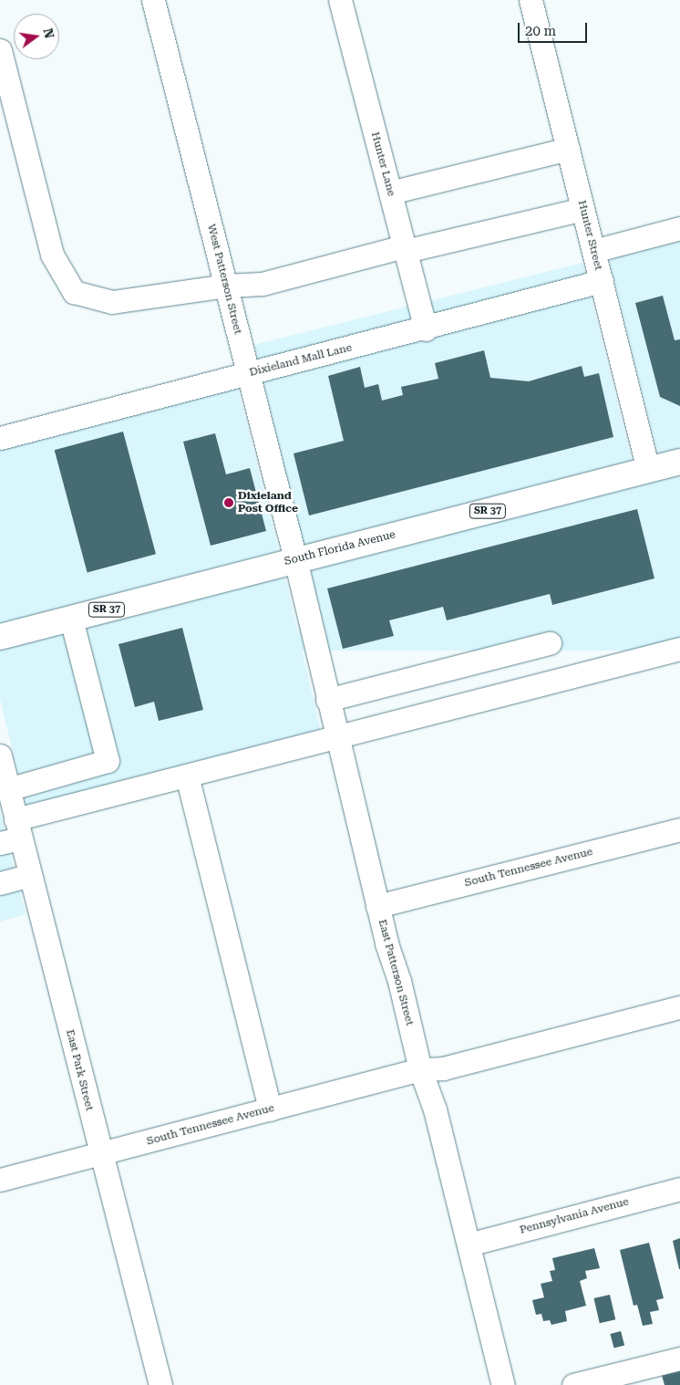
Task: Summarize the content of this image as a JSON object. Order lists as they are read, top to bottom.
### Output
{
  "streets": {
    "main road": ["SR 37", "South Florida Avenue"],
    "street": [
      "Hunter Lane",
      "Hunter Street",
      "West Patterson Street",
      "Dixieland Mall Lane",
      "South Tennessee Avenue",
      "East Patterson Street",
      "East Park Street",
      "Pennsylvania Avenue"
    ]
  },
  "crossings": [
    ["Hunter Lane", "Dixieland Mall Lane"],
    ["Hunter Street", "Dixieland Mall Lane"],
    ["Hunter Street", "South Florida Avenue"],
    ["West Patterson Street", "Dixieland Mall Lane"],
    ["West Patterson Street", "South Florida Avenue"],
    ["West Patterson Street", "East Patterson Street"],
    ["South Florida Avenue", "East Patterson Street"],
    ["South Tennessee Avenue", "East Patterson Street"],
    ["South Tennessee Avenue", "East Park Street"],
    ["East Patterson Street", "Pennsylvania Avenue"]
  ],
  "places": ["Dixieland Post Office"],
  "scale_bar": "20 m",
  "north": "right"
}
